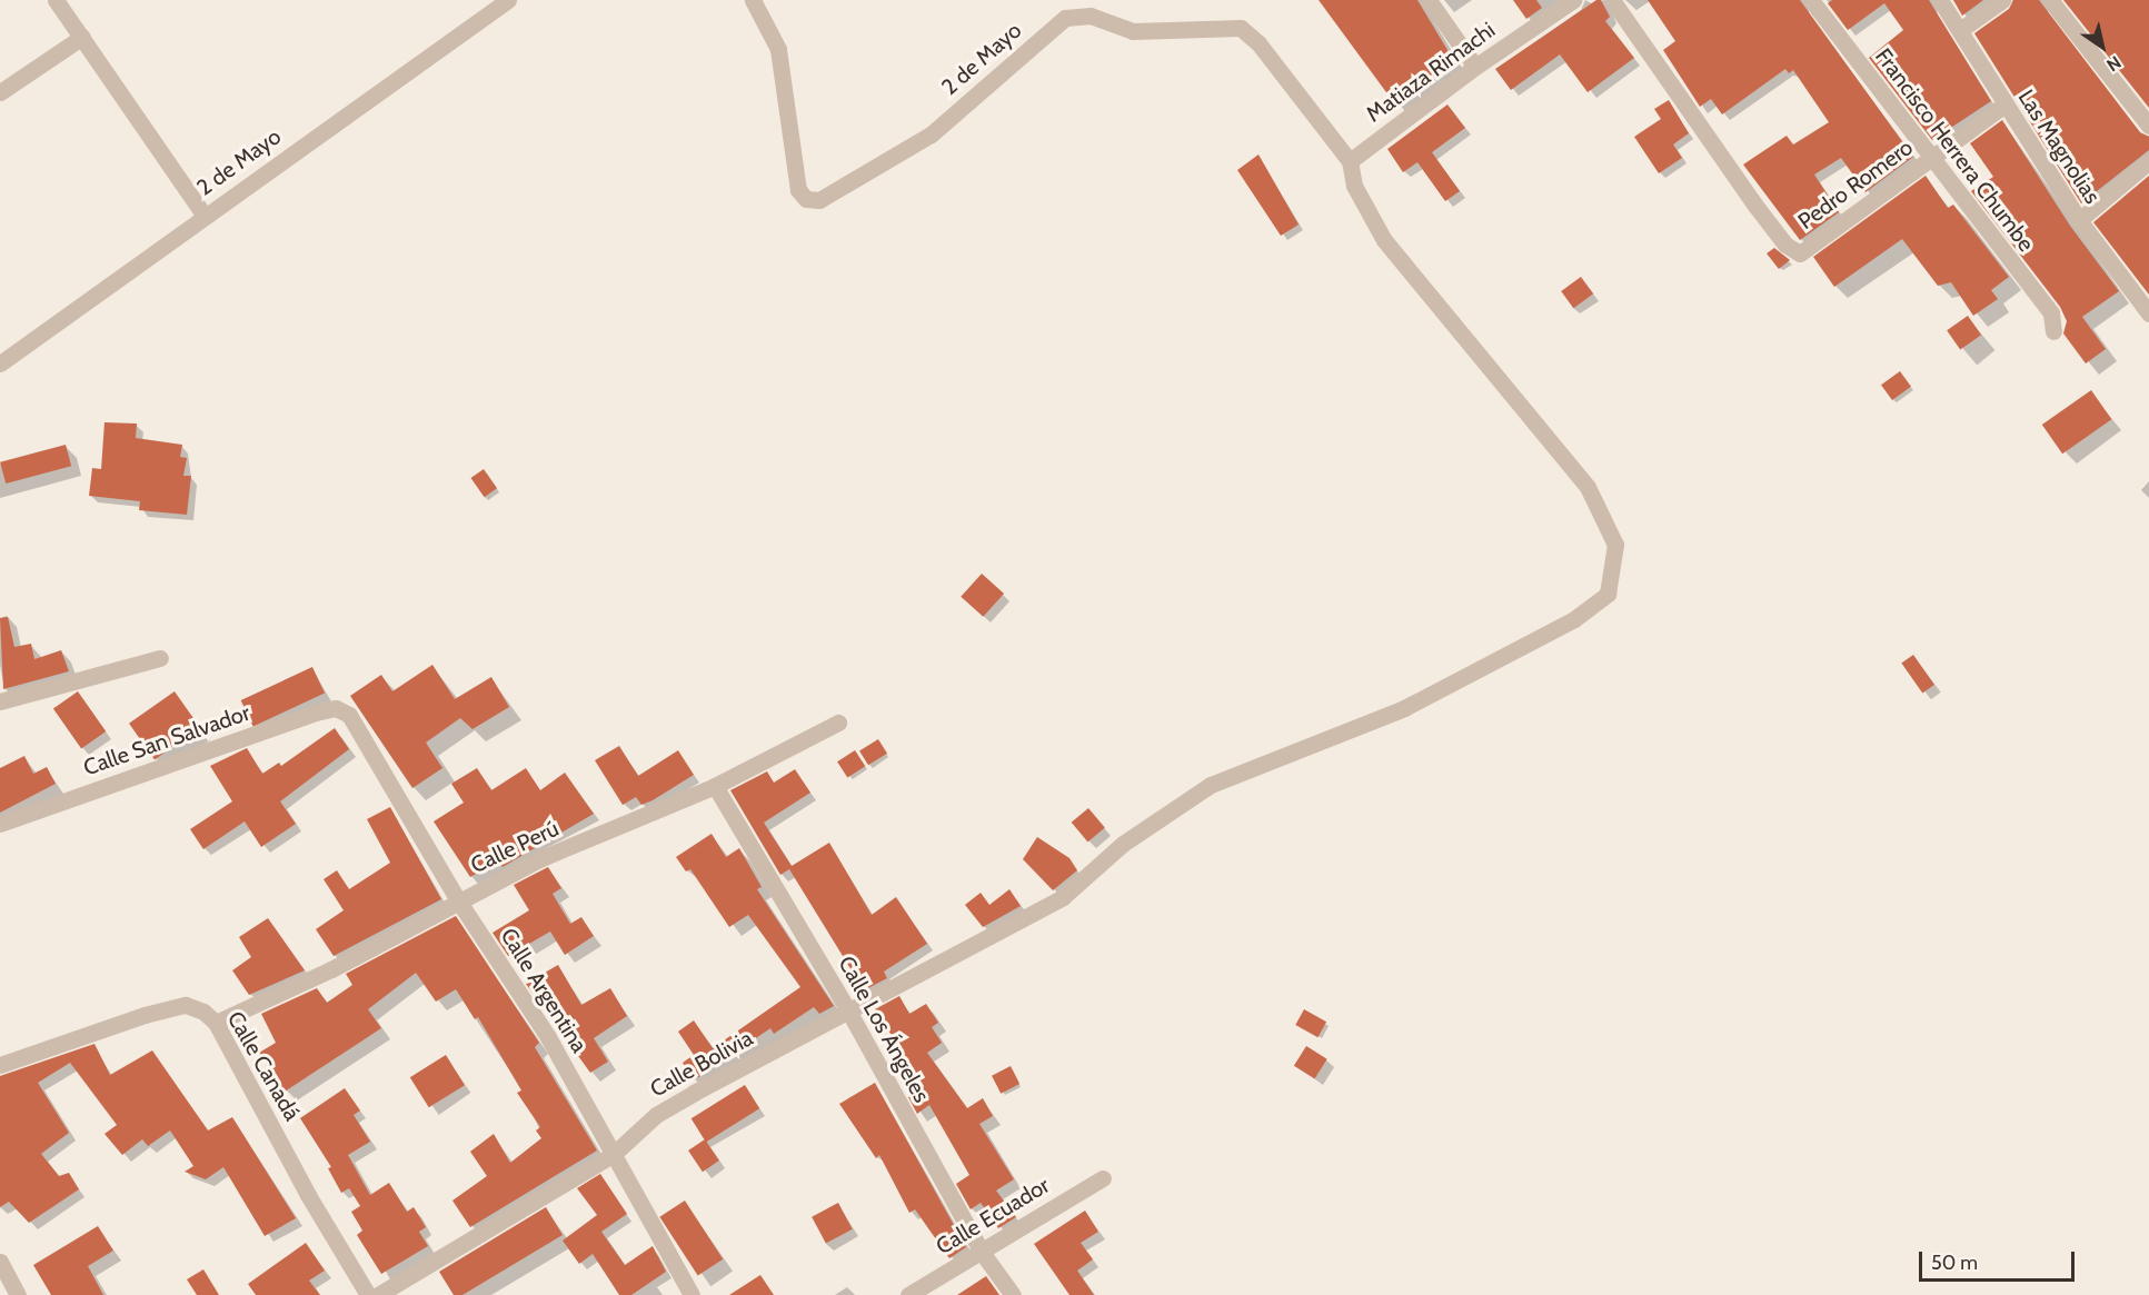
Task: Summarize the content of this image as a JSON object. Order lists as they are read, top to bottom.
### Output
{
  "streets": {
    "street": [
      "2 de Mayo",
      "Matiaza Rimachi",
      "Las Magnolias",
      "Francisco Herrera Chumbe",
      "Pedro Romero",
      "Calle San Salvador",
      "Calle Perú",
      "Calle Argentina",
      "Calle Los Ángeles",
      "Calle Bolivia",
      "Calle Canadá",
      "Calle Ecuador"
    ]
  },
  "crossings": [
    ["2 de Mayo", "Matiaza Rimachi"],
    ["2 de Mayo", "Calle Bolivia"],
    ["Matiaza Rimachi", "Calle Bolivia"],
    ["Las Magnolias", "Pedro Romero"],
    ["Francisco Herrera Chumbe", "Pedro Romero"],
    ["Calle San Salvador", "Calle Argentina"],
    ["Calle Perú", "Calle Argentina"],
    ["Calle Perú", "Calle Los Ángeles"],
    ["Calle Perú", "Calle Canadá"],
    ["Calle Argentina", "Calle Bolivia"],
    ["Calle Los Ángeles", "Calle Bolivia"],
    ["Calle Los Ángeles", "Calle Ecuador"]
  ],
  "scale_bar": "50 m",
  "north": "bottom right"
}
